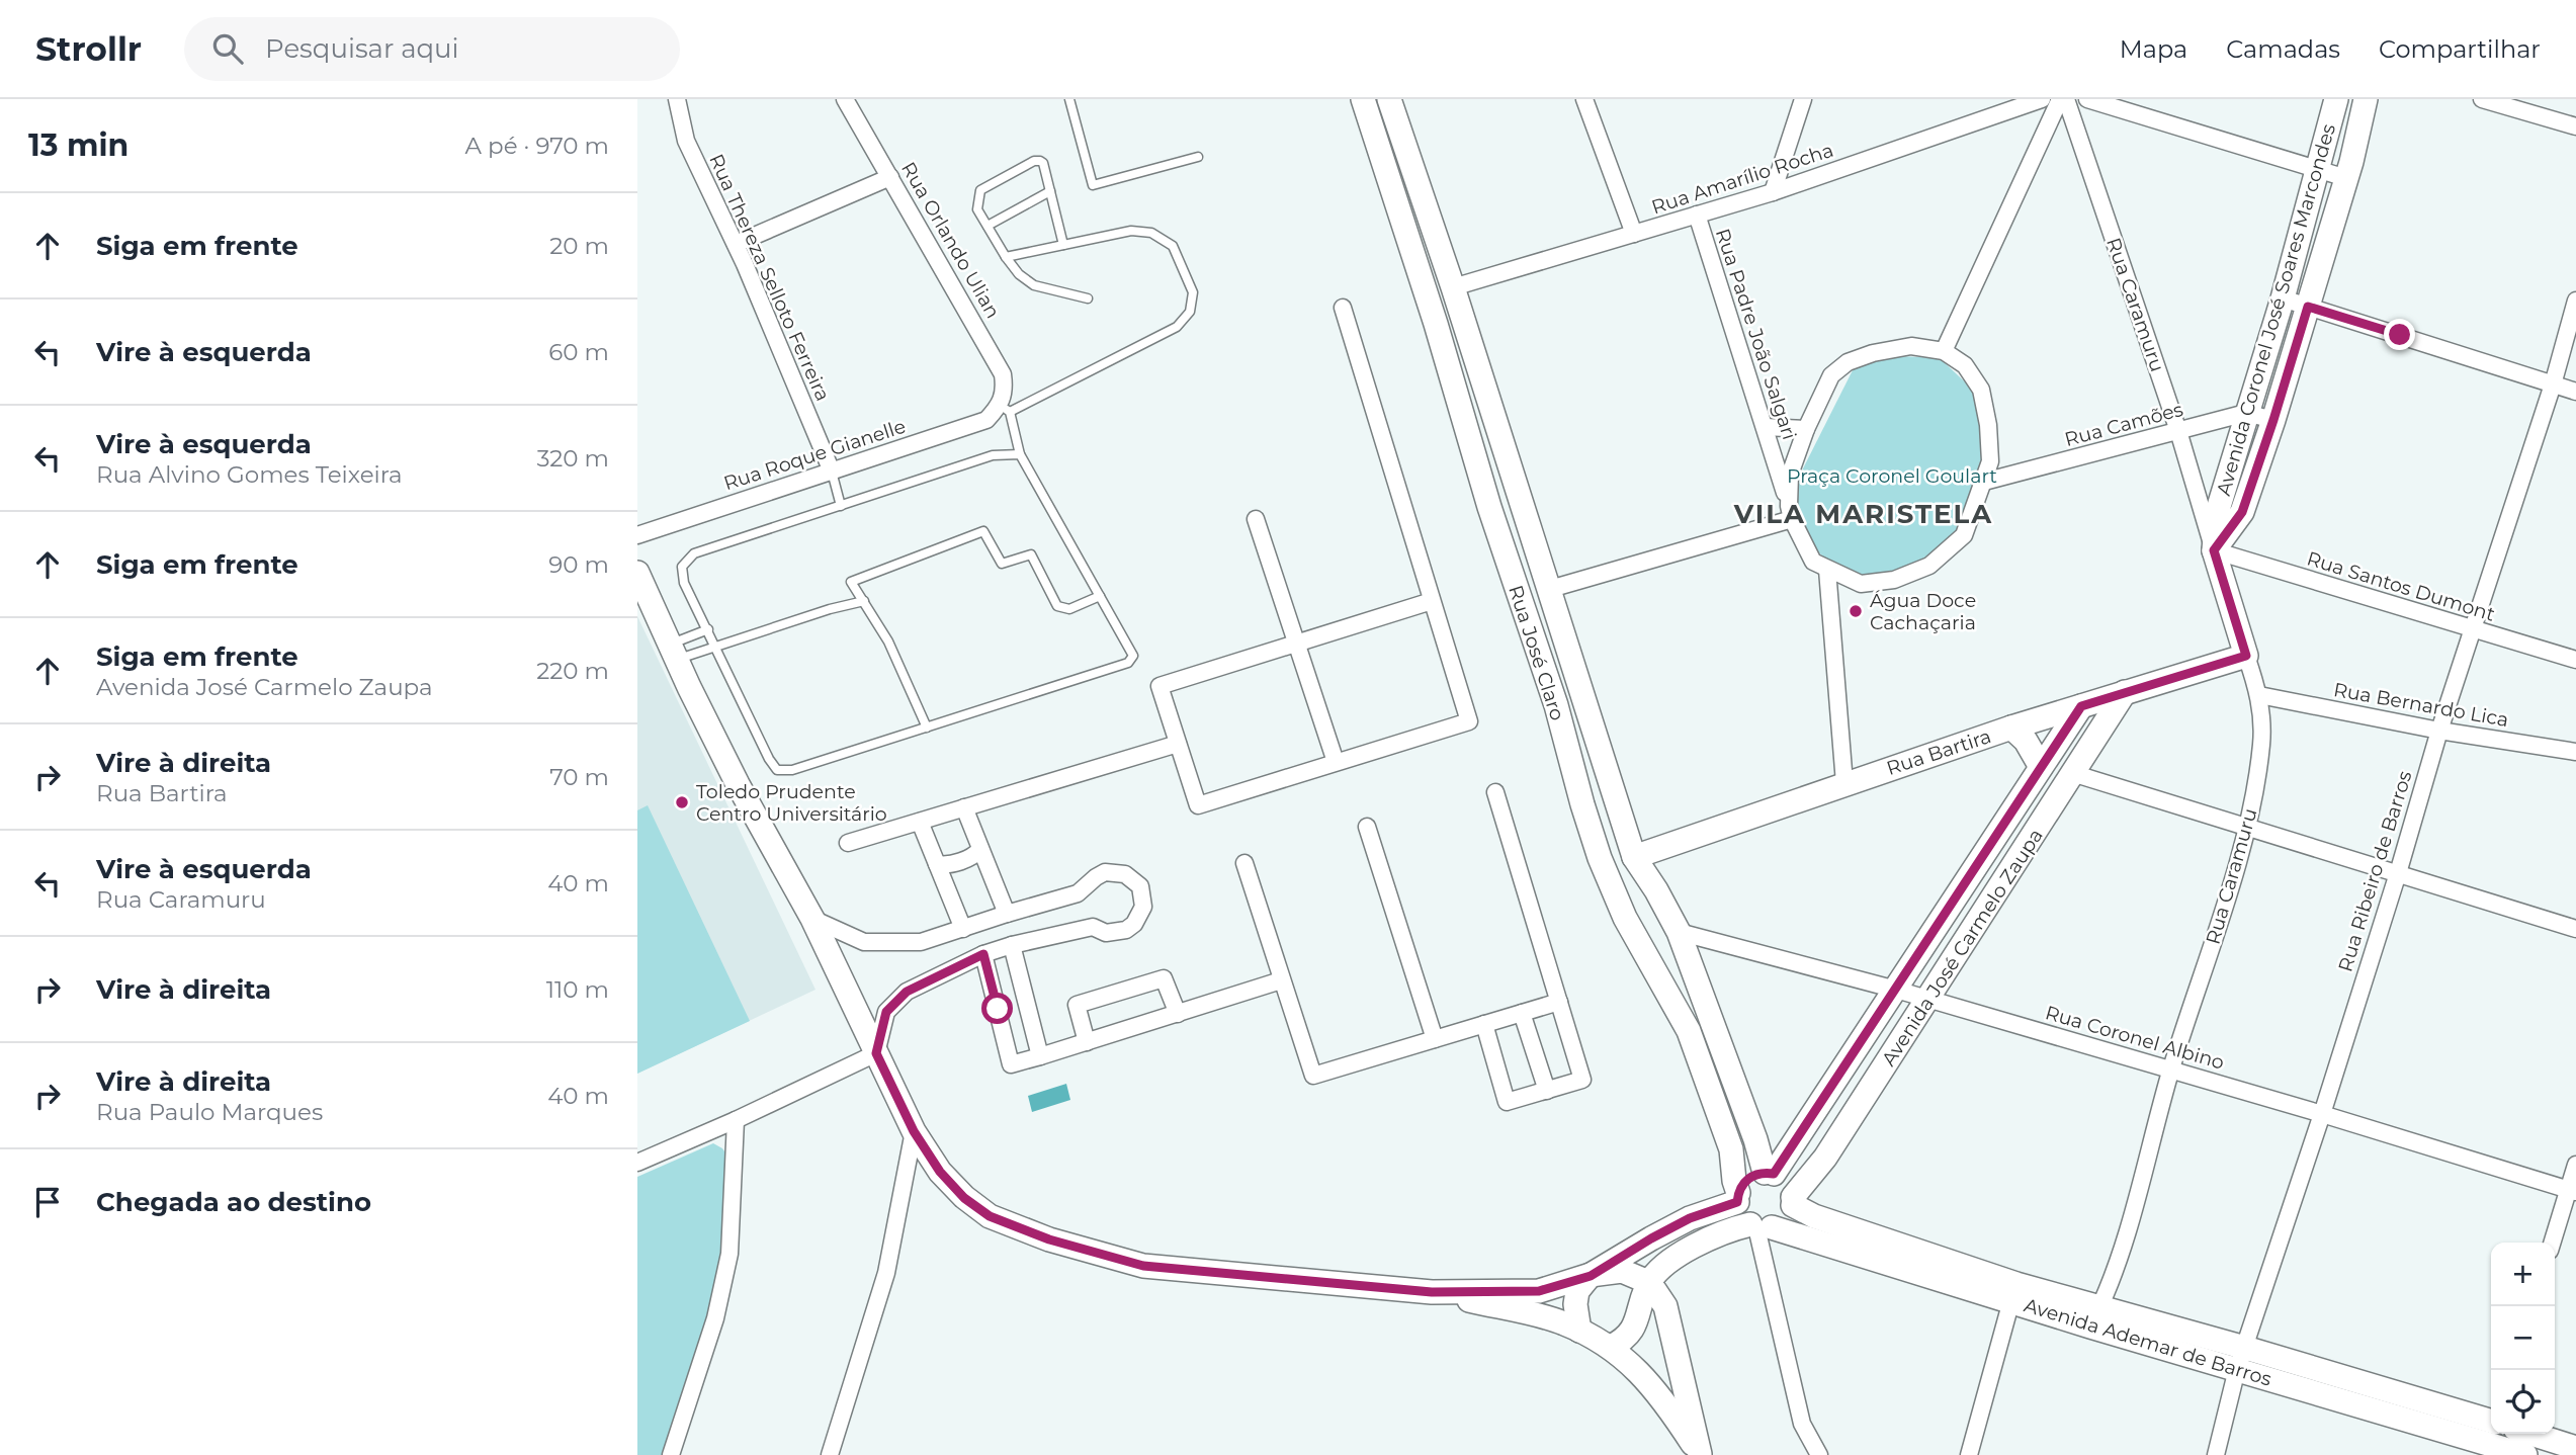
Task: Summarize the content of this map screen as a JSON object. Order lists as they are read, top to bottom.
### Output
{
  "streets": {
    "street": [
      "Rua Amarílio Rocha",
      "Rua Orlando Ulian",
      "Rua Thereza Selloto Ferreira",
      "Rua Caramuru",
      "Avenida Coronel José Soares Marcondes",
      "Rua Padre João Salgari",
      "Rua Camões",
      "Rua Roque Gianelle",
      "Rua Santos Dumont",
      "Rua José Claro",
      "Rua Bernardo Lica",
      "Rua Bartira",
      "Rua Ribeiro de Barros",
      "Avenida José Carmelo Zaupa",
      "Rua Coronel Albino",
      "Avenida Ademar de Barros"
    ]
  },
  "crossings": [
    ["Rua Amarílio Rocha", "Rua Padre João Salgari"],
    ["Rua Amarílio Rocha", "Rua José Claro"],
    ["Rua Orlando Ulian", "Rua Roque Gianelle"],
    ["Rua Thereza Selloto Ferreira", "Rua Roque Gianelle"],
    ["Rua Caramuru", "Avenida Coronel José Soares Marcondes"],
    ["Rua Caramuru", "Rua Camões"],
    ["Rua Caramuru", "Rua Santos Dumont"],
    ["Rua Caramuru", "Rua Bernardo Lica"],
    ["Rua Caramuru", "Rua Bartira"],
    ["Rua Caramuru", "Rua Coronel Albino"],
    ["Rua Caramuru", "Avenida Ademar de Barros"],
    ["Avenida Coronel José Soares Marcondes", "Rua Camões"],
    ["Avenida Coronel José Soares Marcondes", "Rua Santos Dumont"],
    ["Rua Padre João Salgari", "Rua Camões"],
    ["Rua Santos Dumont", "Rua Ribeiro de Barros"],
    ["Rua José Claro", "Rua Bartira"],
    ["Rua José Claro", "Avenida José Carmelo Zaupa"],
    ["Rua José Claro", "Rua Coronel Albino"],
    ["Rua José Claro", "Avenida Ademar de Barros"],
    ["Rua Bernardo Lica", "Rua Ribeiro de Barros"],
    ["Rua Bartira", "Avenida José Carmelo Zaupa"],
    ["Rua Ribeiro de Barros", "Rua Coronel Albino"],
    ["Rua Ribeiro de Barros", "Avenida Ademar de Barros"],
    ["Avenida José Carmelo Zaupa", "Rua Coronel Albino"],
    ["Avenida José Carmelo Zaupa", "Avenida Ademar de Barros"]
  ],
  "districts": ["VILA MARISTELA"],
  "parks": ["Praça Coronel Goulart"],
  "places": ["Água Doce Cachaçaria", "Toledo Prudente Centro Universitário"],
  "page": {
    "header": "Strollr",
    "search": "Pesquisar aqui",
    "nav": ["Mapa", "Camadas", "Compartilhar"],
    "heading": ["13 min", "A pé · 970 m"],
    "list": [
      ["Siga em frente", "20 m"],
      ["Vire à esquerda", "60 m"],
      ["Vire à esquerda", "Rua Alvino Gomes Teixeira", "320 m"],
      ["Siga em frente", "90 m"],
      ["Siga em frente", "Avenida José Carmelo Zaupa", "220 m"],
      ["Vire à direita", "Rua Bartira", "70 m"],
      ["Vire à esquerda", "Rua Caramuru", "40 m"],
      ["Vire à direita", "110 m"],
      ["Vire à direita", "Rua Paulo Marques", "40 m"],
      "Chegada ao destino"
    ],
    "map_buttons": ["+", "−"]
  }
}
